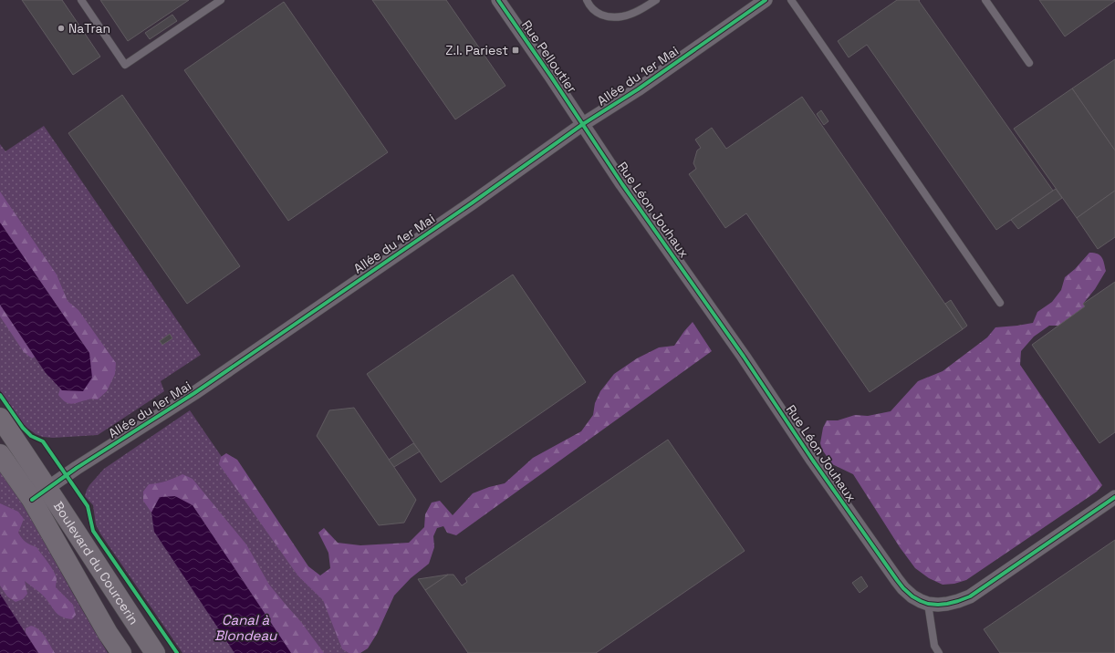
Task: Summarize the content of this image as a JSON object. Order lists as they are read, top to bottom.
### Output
{
  "streets": {
    "main road": ["Boulevard du Courcerin"],
    "street": ["Rue Pelloutier", "Allée du 1er Mai", "Rue Léon Jouhaux"]
  },
  "crossings": [
    ["Rue Pelloutier", "Allée du 1er Mai"],
    ["Rue Pelloutier", "Rue Léon Jouhaux"],
    ["Allée du 1er Mai", "Rue Léon Jouhaux"],
    ["Allée du 1er Mai", "Boulevard du Courcerin"]
  ],
  "water": ["Canal à Blondeau"],
  "places": {
    "other": ["NaTran"],
    "transit": ["Z.I. Pariest"]
  }
}
